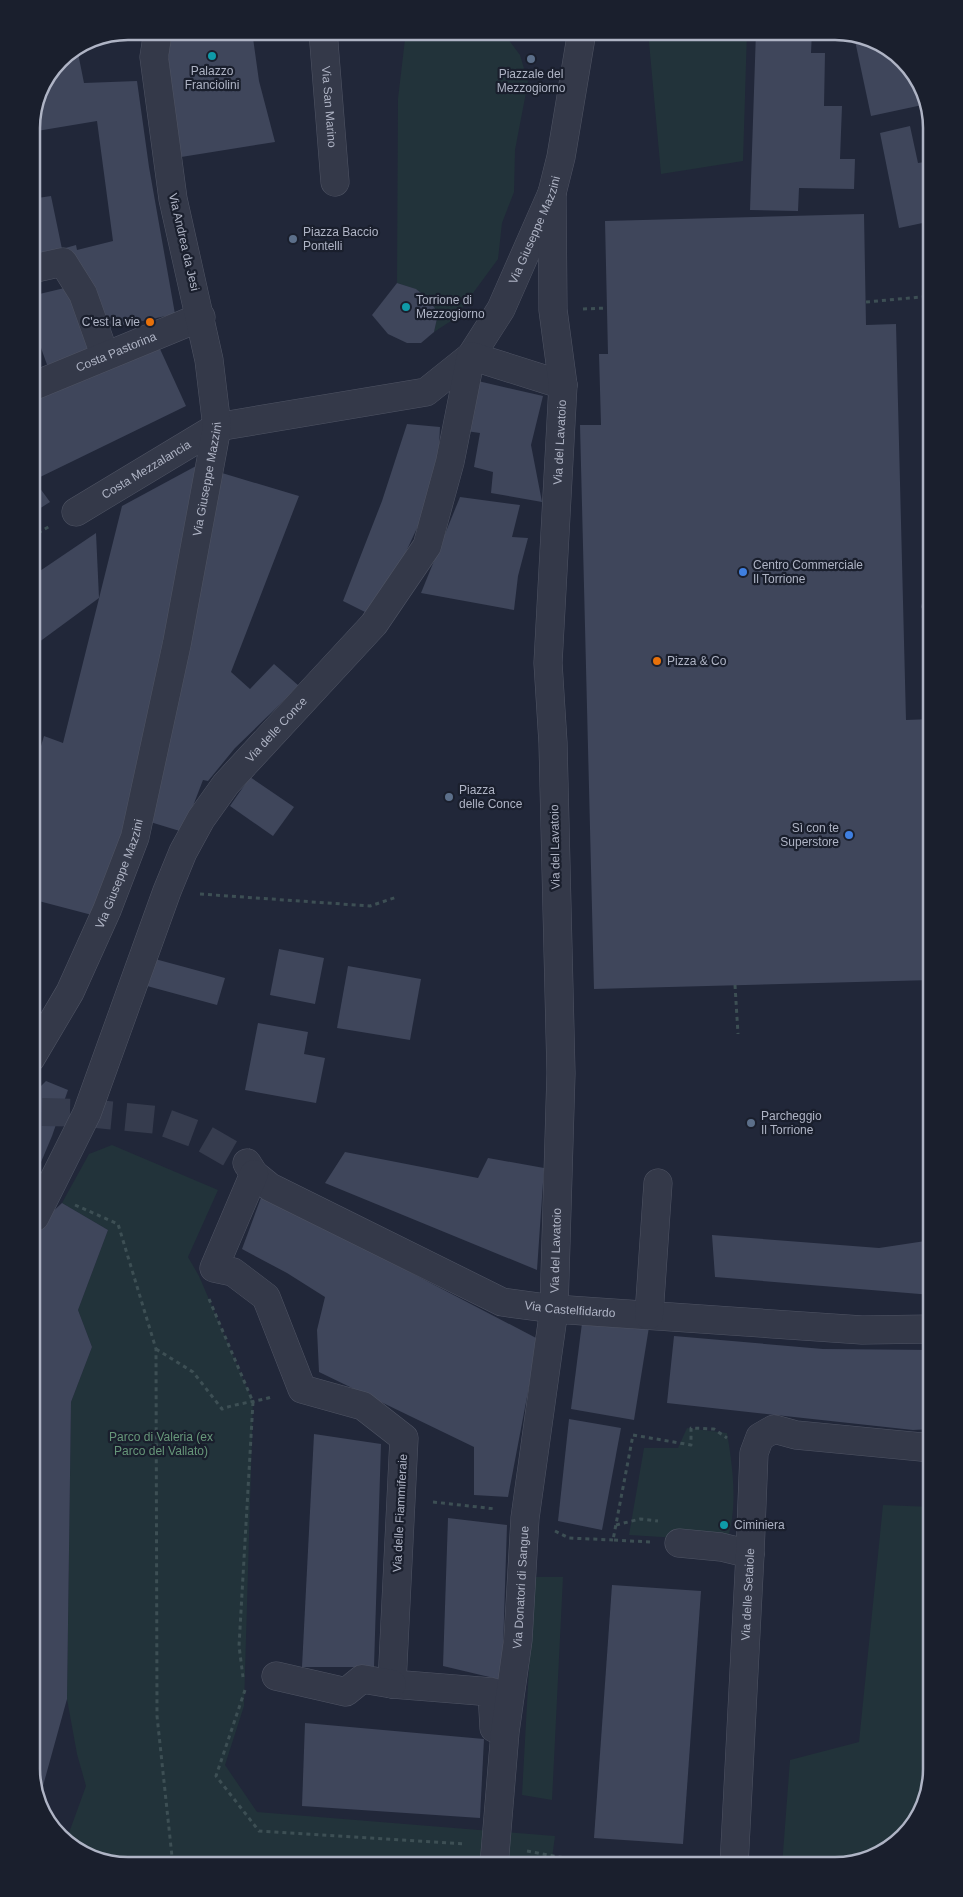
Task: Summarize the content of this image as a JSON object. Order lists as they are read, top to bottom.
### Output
{
  "streets": {
    "street": [
      "Via San Marino",
      "Via Giuseppe Mazzini",
      "Via Andrea da Jesi",
      "Costa Pastorina",
      "Via del Lavatoio",
      "Costa Mezzalancia",
      "Via delle Conce",
      "Via Castelfidardo",
      "Via delle Fiammiferaie",
      "Via Donatori di Sangue",
      "Via delle Setaiole"
    ]
  },
  "crossings": [
    ["Via Giuseppe Mazzini", "Via Andrea da Jesi"],
    ["Via Giuseppe Mazzini", "Via del Lavatoio"],
    ["Via Giuseppe Mazzini", "Costa Mezzalancia"],
    ["Via Giuseppe Mazzini", "Via delle Conce"],
    ["Via Andrea da Jesi", "Costa Pastorina"],
    ["Via Andrea da Jesi", "Costa Mezzalancia"],
    ["Via del Lavatoio", "Via delle Conce"],
    ["Via del Lavatoio", "Via Castelfidardo"],
    ["Via del Lavatoio", "Via Donatori di Sangue"],
    ["Via Castelfidardo", "Via delle Fiammiferaie"],
    ["Via Castelfidardo", "Via Donatori di Sangue"]
  ],
  "parks": ["Parco di Valeria (ex Parco del Vallato)"],
  "places": [
    "Palazzo Franciolini",
    "Piazzale del Mezzogiorno",
    "Piazza Baccio Pontelli",
    "Torrione di Mezzogiorno",
    "C'est la vie",
    "Centro Commerciale Il Torrione",
    "Pizza & Co",
    "Piazza delle Conce",
    "Sì con te Superstore",
    "Parcheggio Il Torrione",
    "Ciminiera"
  ]
}
